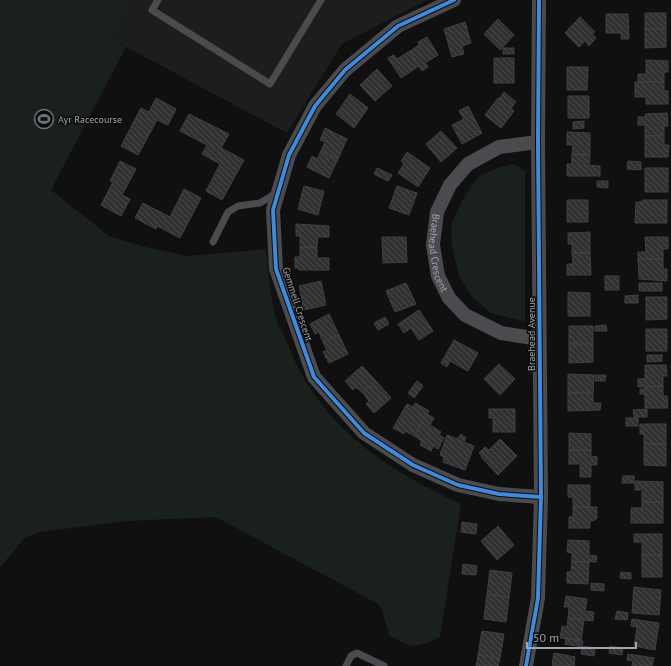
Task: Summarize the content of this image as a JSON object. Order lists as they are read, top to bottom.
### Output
{
  "streets": {
    "street": ["Braehead Crescent", "Gemmell Crescent", "Braehead Avenue"]
  },
  "crossings": [
    ["Braehead Crescent", "Braehead Avenue"],
    ["Gemmell Crescent", "Braehead Avenue"]
  ],
  "places": {
    "sports": ["Ayr Racecourse"]
  },
  "scale_bar": "50 m"
}
